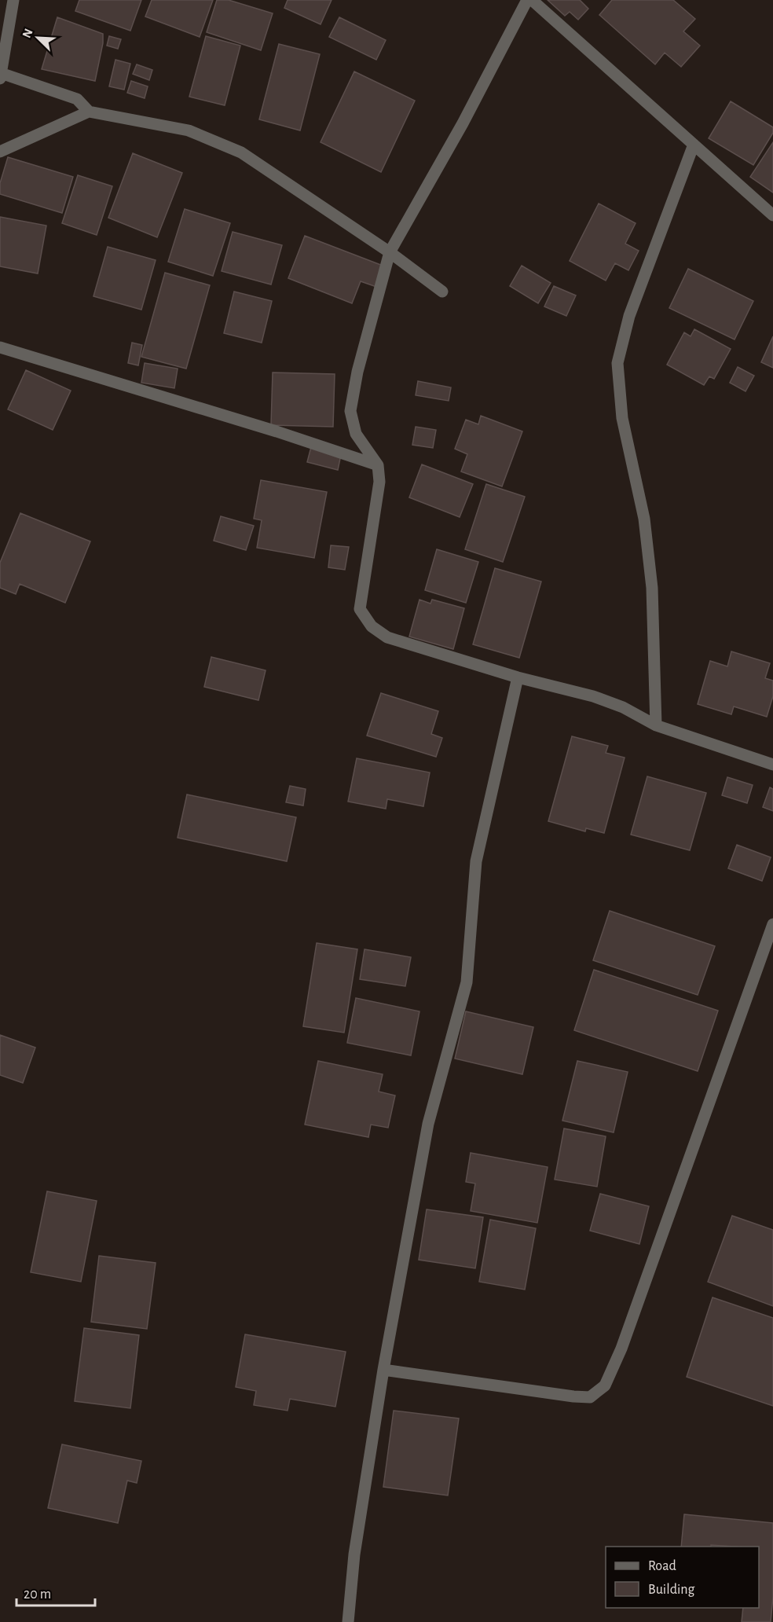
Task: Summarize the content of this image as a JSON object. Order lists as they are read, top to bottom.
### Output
{
  "legend": ["Road", "Building"],
  "scale_bar": "20 m",
  "north": "top left"
}
